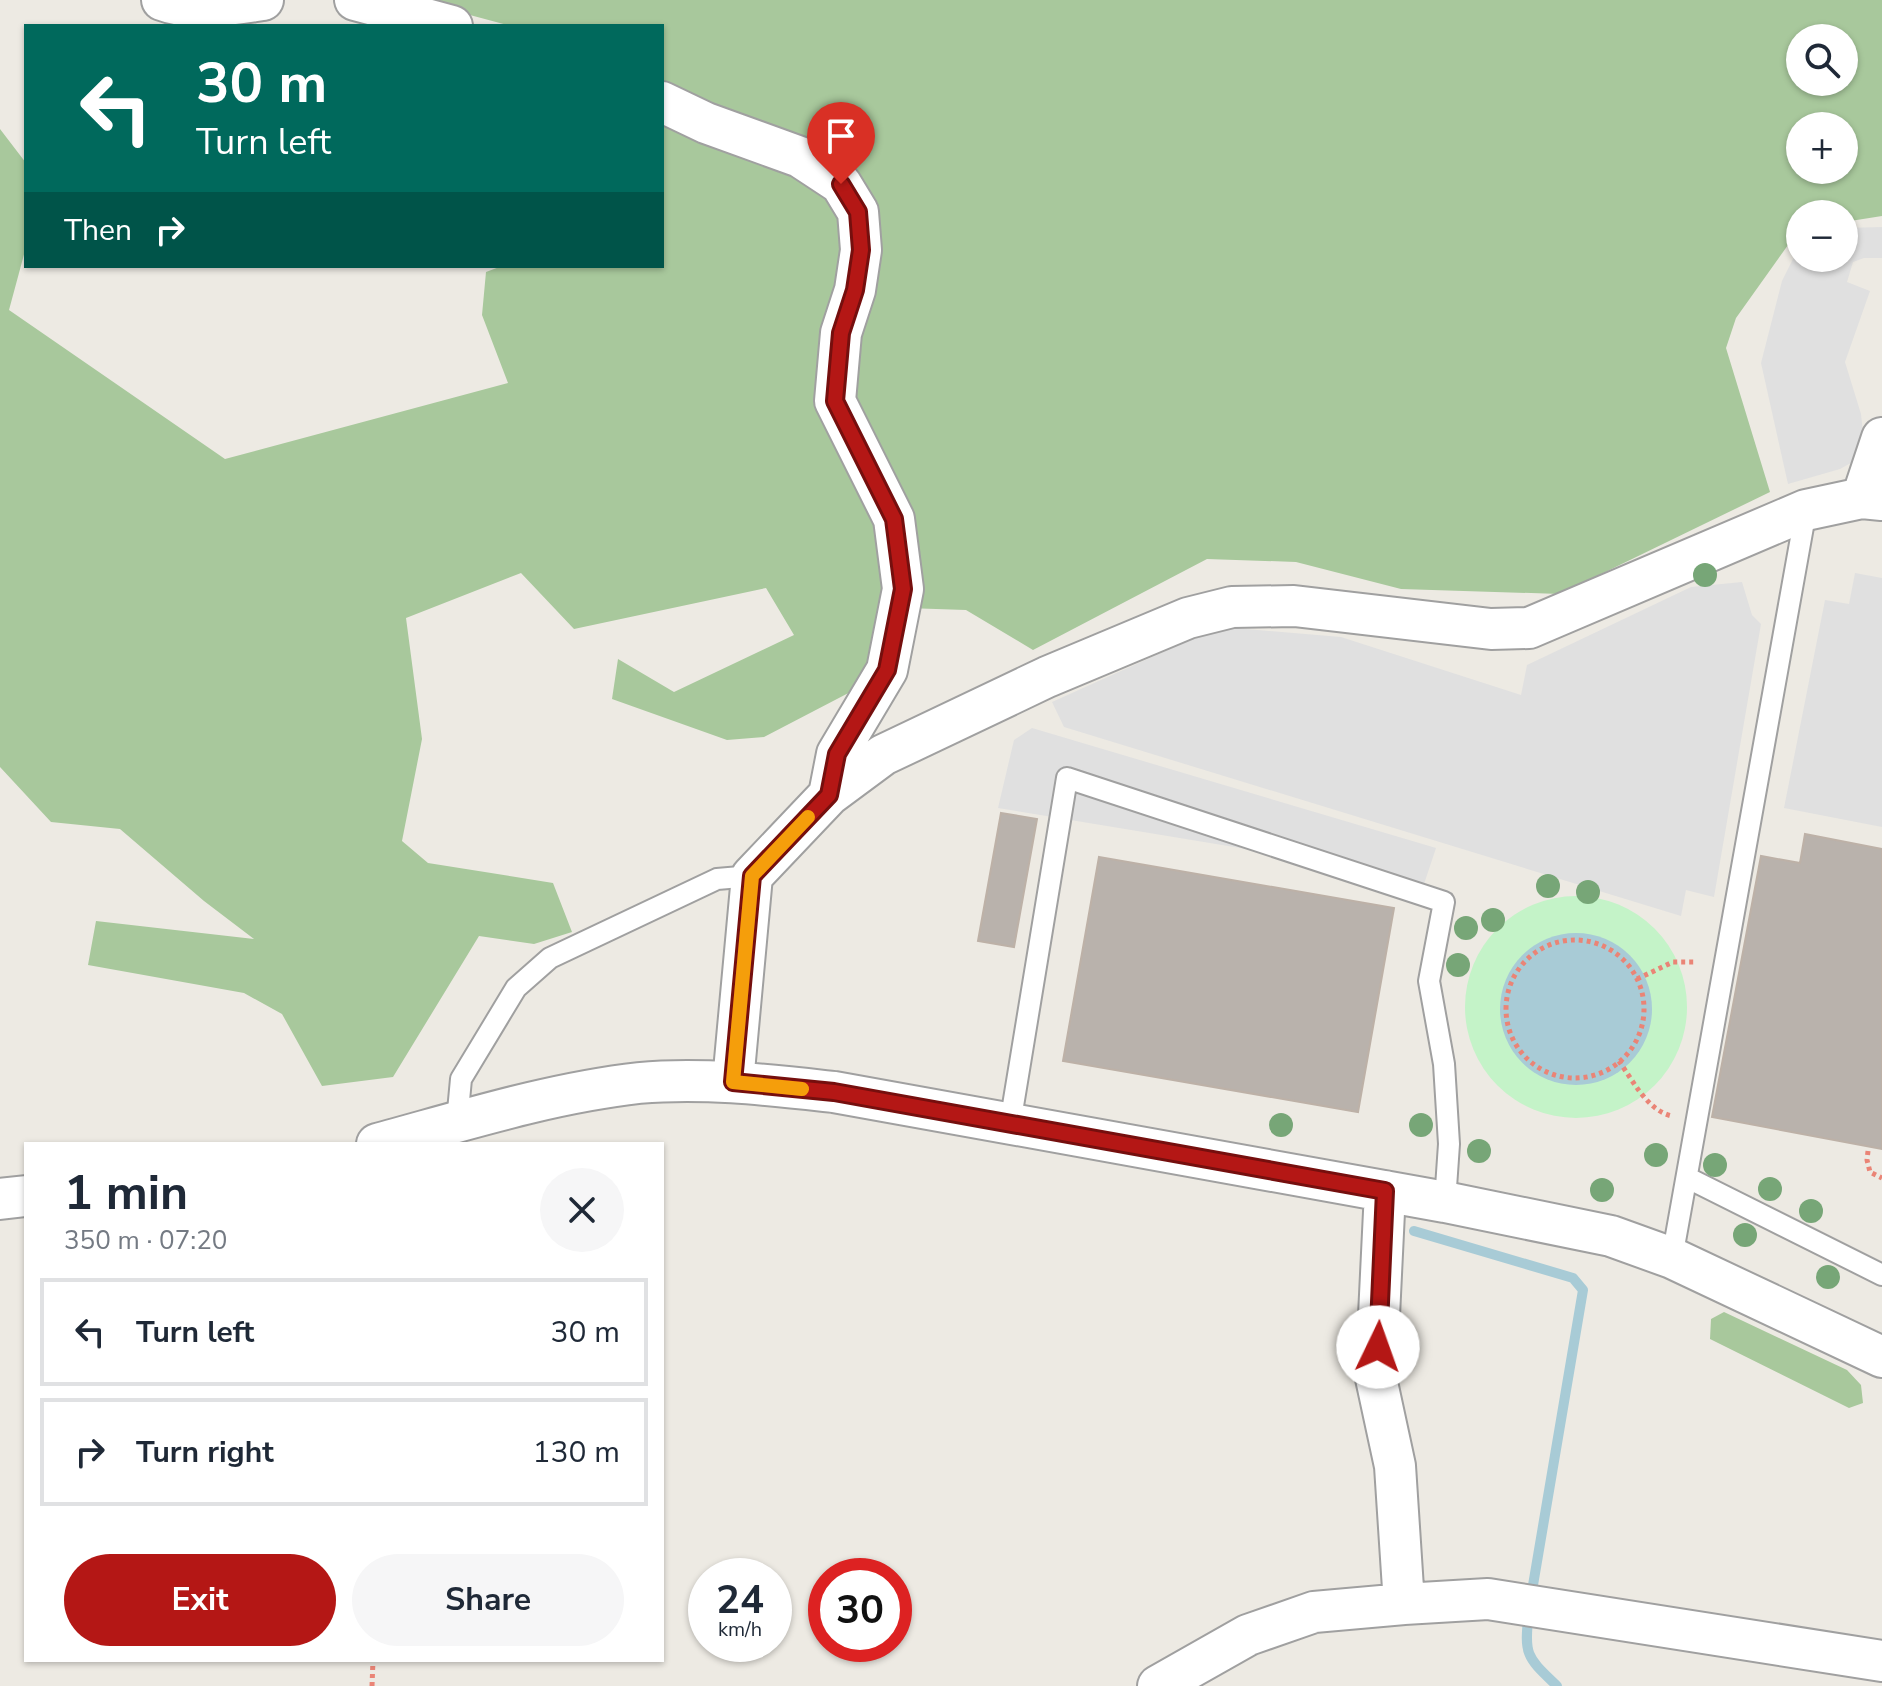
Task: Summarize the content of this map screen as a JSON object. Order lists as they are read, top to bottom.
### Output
{
  "page": {
    "map_buttons": ["+", "−"],
    "turn": ["30 m", "Turn left"],
    "then": "Then",
    "heading": ["1 min", "350 m · 07:20"],
    "list": [
      {
        "name": "Turn left",
        "value": "30 m"
      },
      {
        "name": "Turn right",
        "value": "130 m"
      }
    ],
    "buttons": ["Exit", "Share"],
    "speed": "24 km/h",
    "limit": "30"
  }
}
